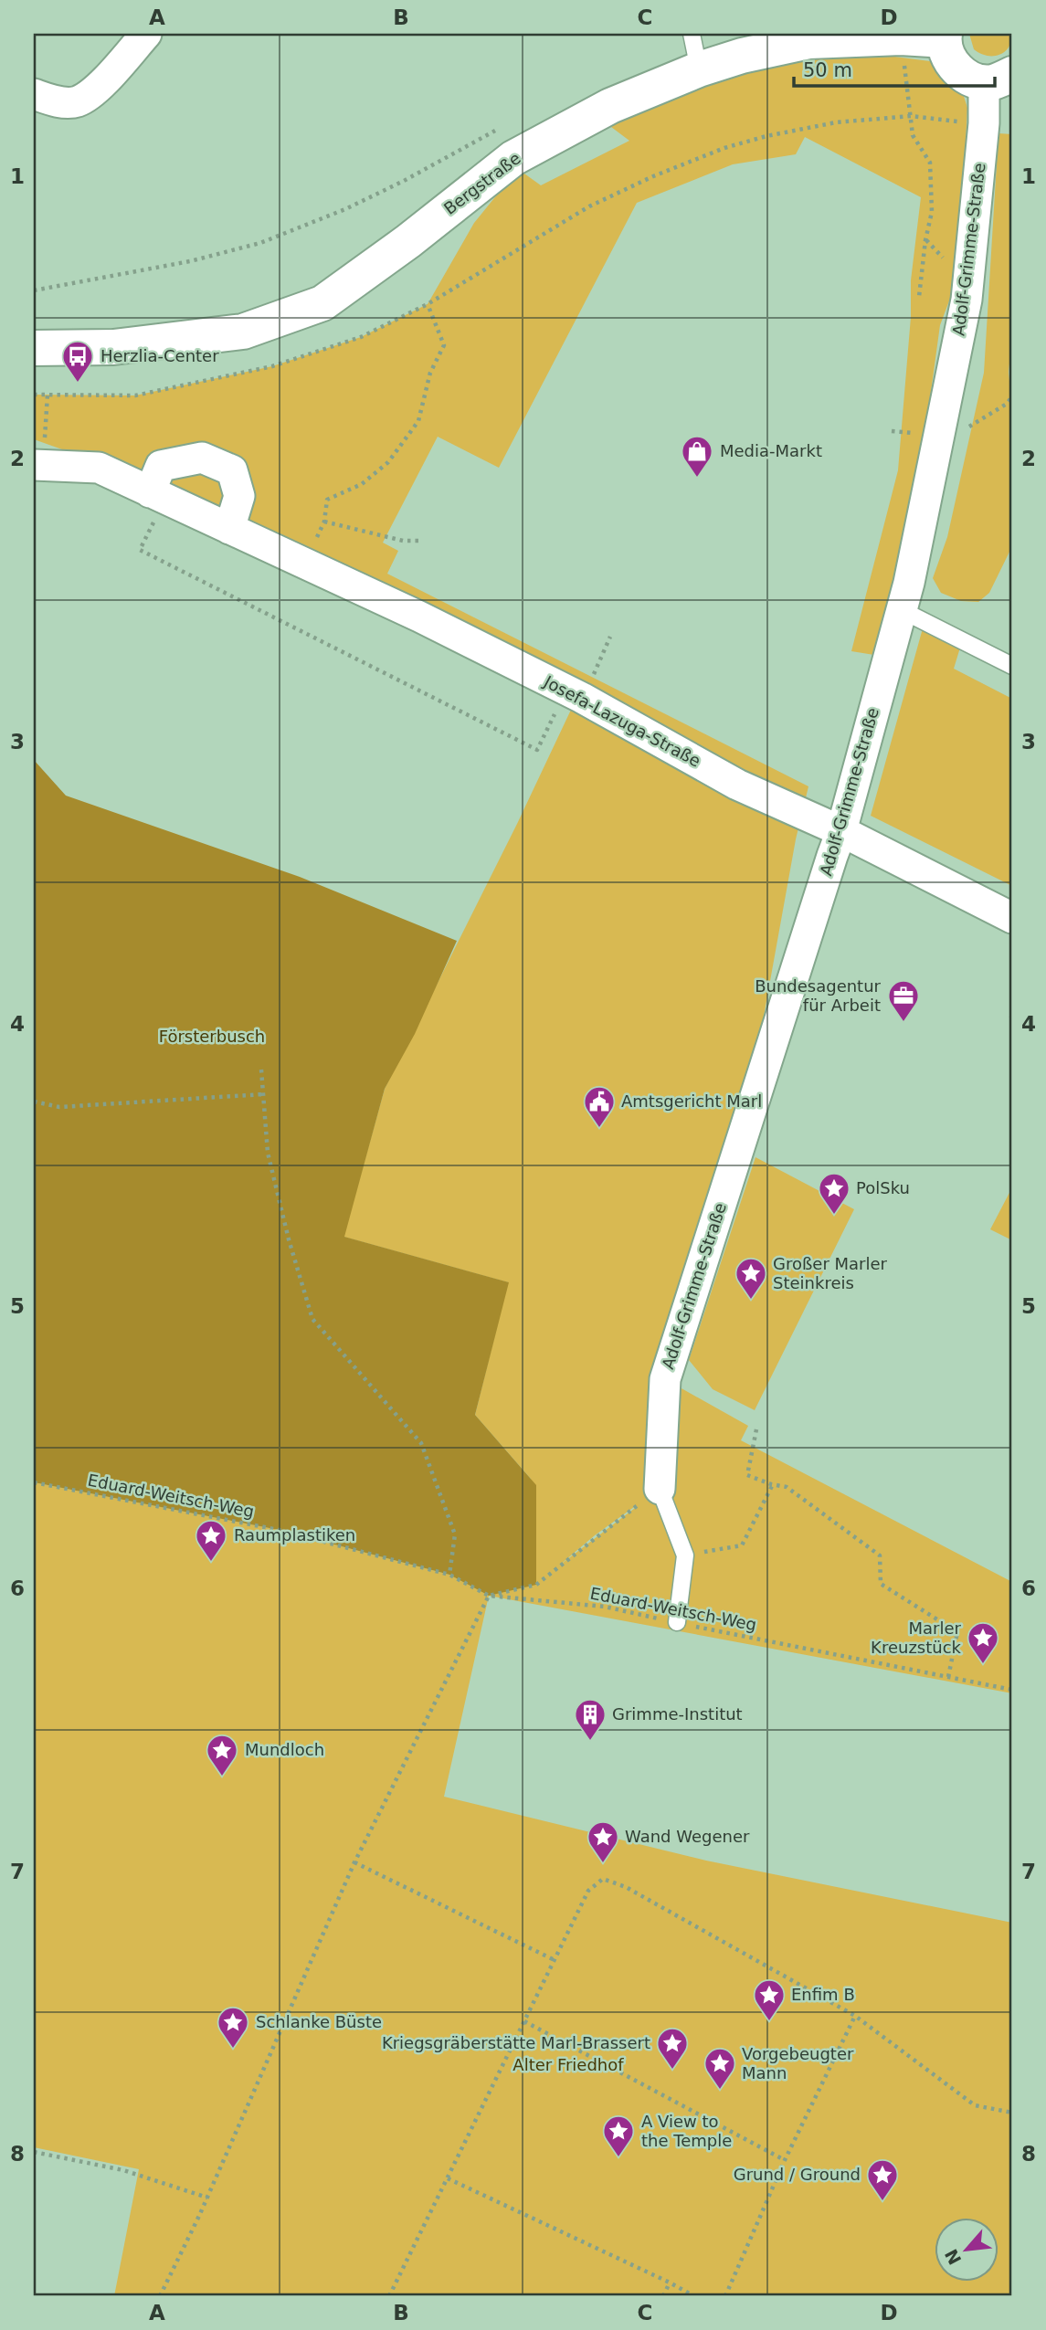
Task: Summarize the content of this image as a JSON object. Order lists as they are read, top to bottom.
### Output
{
  "streets": {
    "street": ["Bergstraße", "Adolf-Grimme-Straße", "Josefa-Lazuga-Straße"],
    "path": ["Eduard-Weitsch-Weg"]
  },
  "crossings": [
    ["Bergstraße", "Adolf-Grimme-Straße"],
    ["Adolf-Grimme-Straße", "Josefa-Lazuga-Straße"]
  ],
  "parks": ["Försterbusch", "Alter Friedhof"],
  "places": {
    "bus stop": ["Herzlia-Center"],
    "shop": ["Media-Markt"],
    "office": ["Bundesagentur für Arbeit"],
    "public building": ["Amtsgericht Marl"],
    "place": [
      "PolSku",
      "Großer Marler Steinkreis",
      "Raumplastiken",
      "Marler Kreuzstück",
      "Mundloch",
      "Wand Wegener",
      "Enfim B",
      "Schlanke Büste",
      "Kriegsgräberstätte Marl-Brassert",
      "Vorgebeugter Mann",
      "A View to the Temple",
      "Grund / Ground"
    ],
    "building": ["Grimme-Institut"]
  },
  "scale_bar": "50 m",
  "north": "bottom left",
  "grid": {
    "columns": [
      "A",
      "B",
      "C",
      "D"
    ],
    "rows": [
      "1",
      "2",
      "3",
      "4",
      "5",
      "6",
      "7",
      "8"
    ]
  }
}
